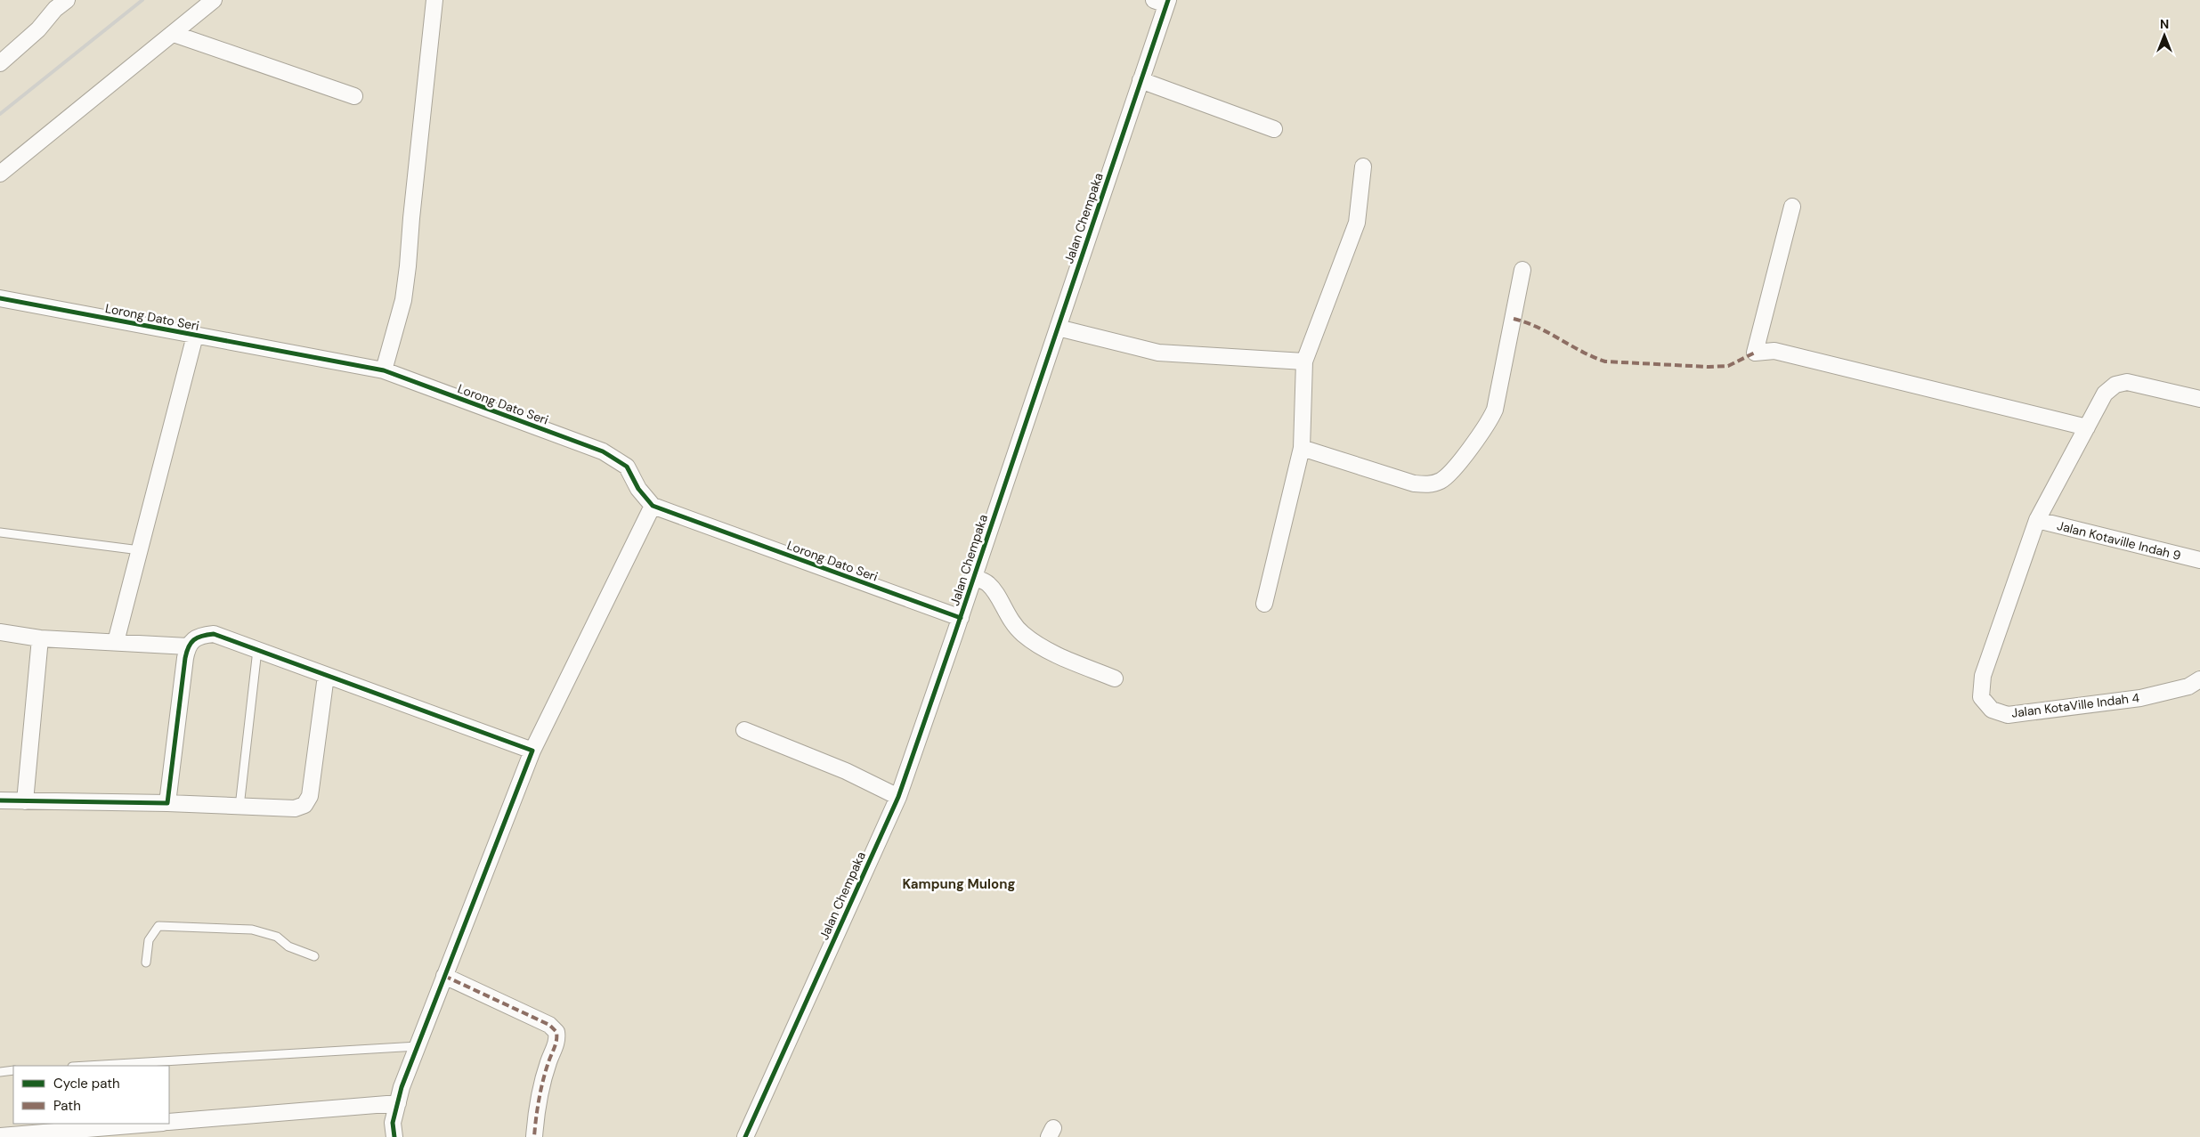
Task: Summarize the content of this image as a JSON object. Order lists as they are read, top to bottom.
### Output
{
  "streets": {
    "street": [
      "Jalan Chempaka",
      "Lorong Dato Seri",
      "Jalan Kotaville Indah 9",
      "Jalan KotaVille Indah 4"
    ]
  },
  "crossings": [
    ["Jalan Chempaka", "Lorong Dato Seri"],
    ["Jalan Kotaville Indah 9", "Jalan KotaVille Indah 4"]
  ],
  "districts": ["Kampung Mulong"],
  "legend": ["Cycle path", "Path"],
  "north": "top"
}
